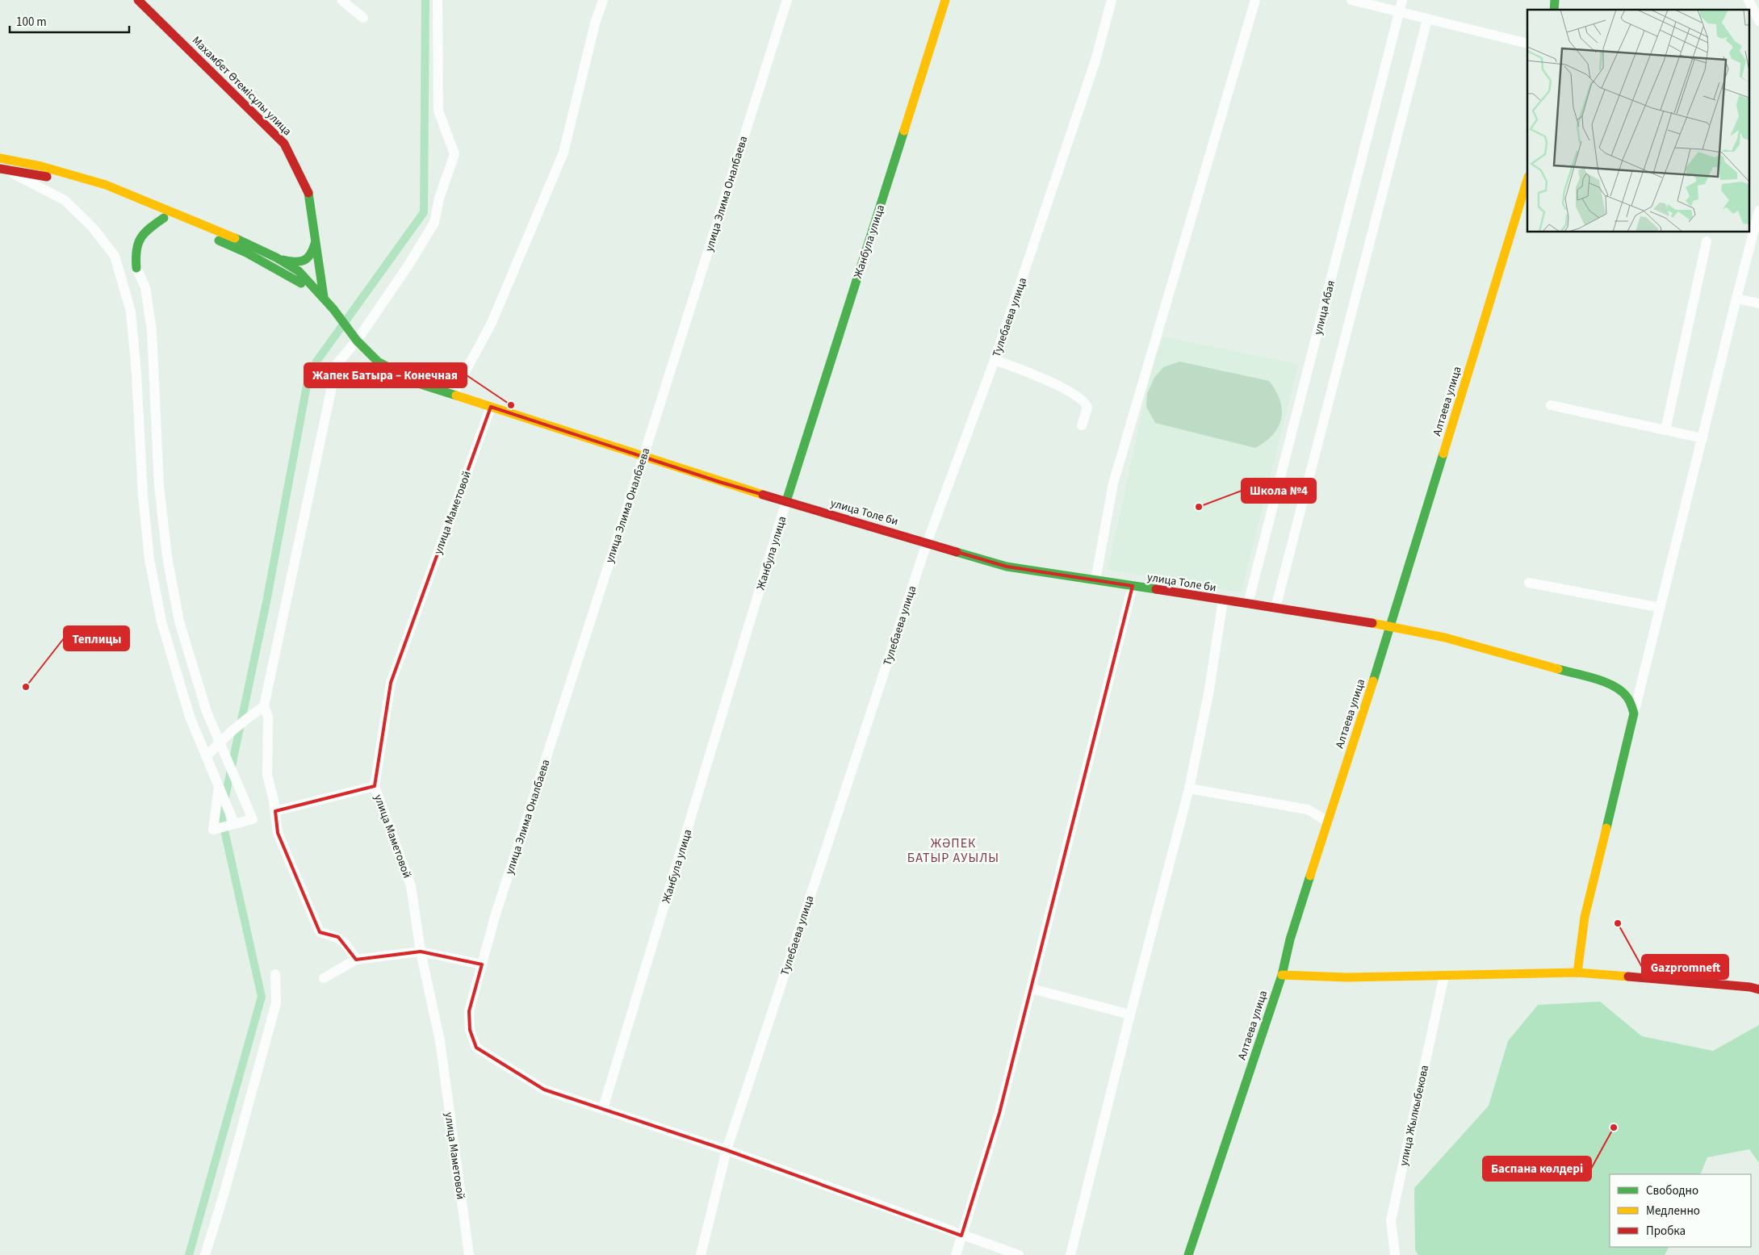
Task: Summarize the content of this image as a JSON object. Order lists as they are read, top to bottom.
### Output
{
  "streets": {
    "main road": [
      "Махамбет Өтемісұлы улица",
      "Жанбула улица",
      "Алтаева улица",
      "улица Толе би"
    ],
    "street": [
      "улица Элима Оналбаева",
      "улица Абая",
      "Тулебаева улица",
      "улица Маметовой",
      "улица Жылкыбекова"
    ]
  },
  "crossings": [
    ["Махамбет Өтемісұлы улица", "улица Толе би"],
    ["улица Элима Оналбаева", "Жанбула улица"],
    ["улица Элима Оналбаева", "Тулебаева улица"],
    ["улица Элима Оналбаева", "улица Толе би"],
    ["Жанбула улица", "улица Толе би"],
    ["улица Абая", "улица Толе би"],
    ["Тулебаева улица", "улица Толе би"],
    ["Алтаева улица", "улица Толе би"],
    ["улица Толе би", "улица Маметовой"]
  ],
  "districts": ["ЖӘПЕК БАТЫР АУЫЛЫ"],
  "places": [
    "Жапек Батыра – Конечная",
    "Школа №4",
    "Теплицы",
    "Gazpromneft",
    "Баспана көлдері"
  ],
  "legend": ["Свободно", "Медленно", "Пробка"],
  "scale_bar": "100 m"
}
